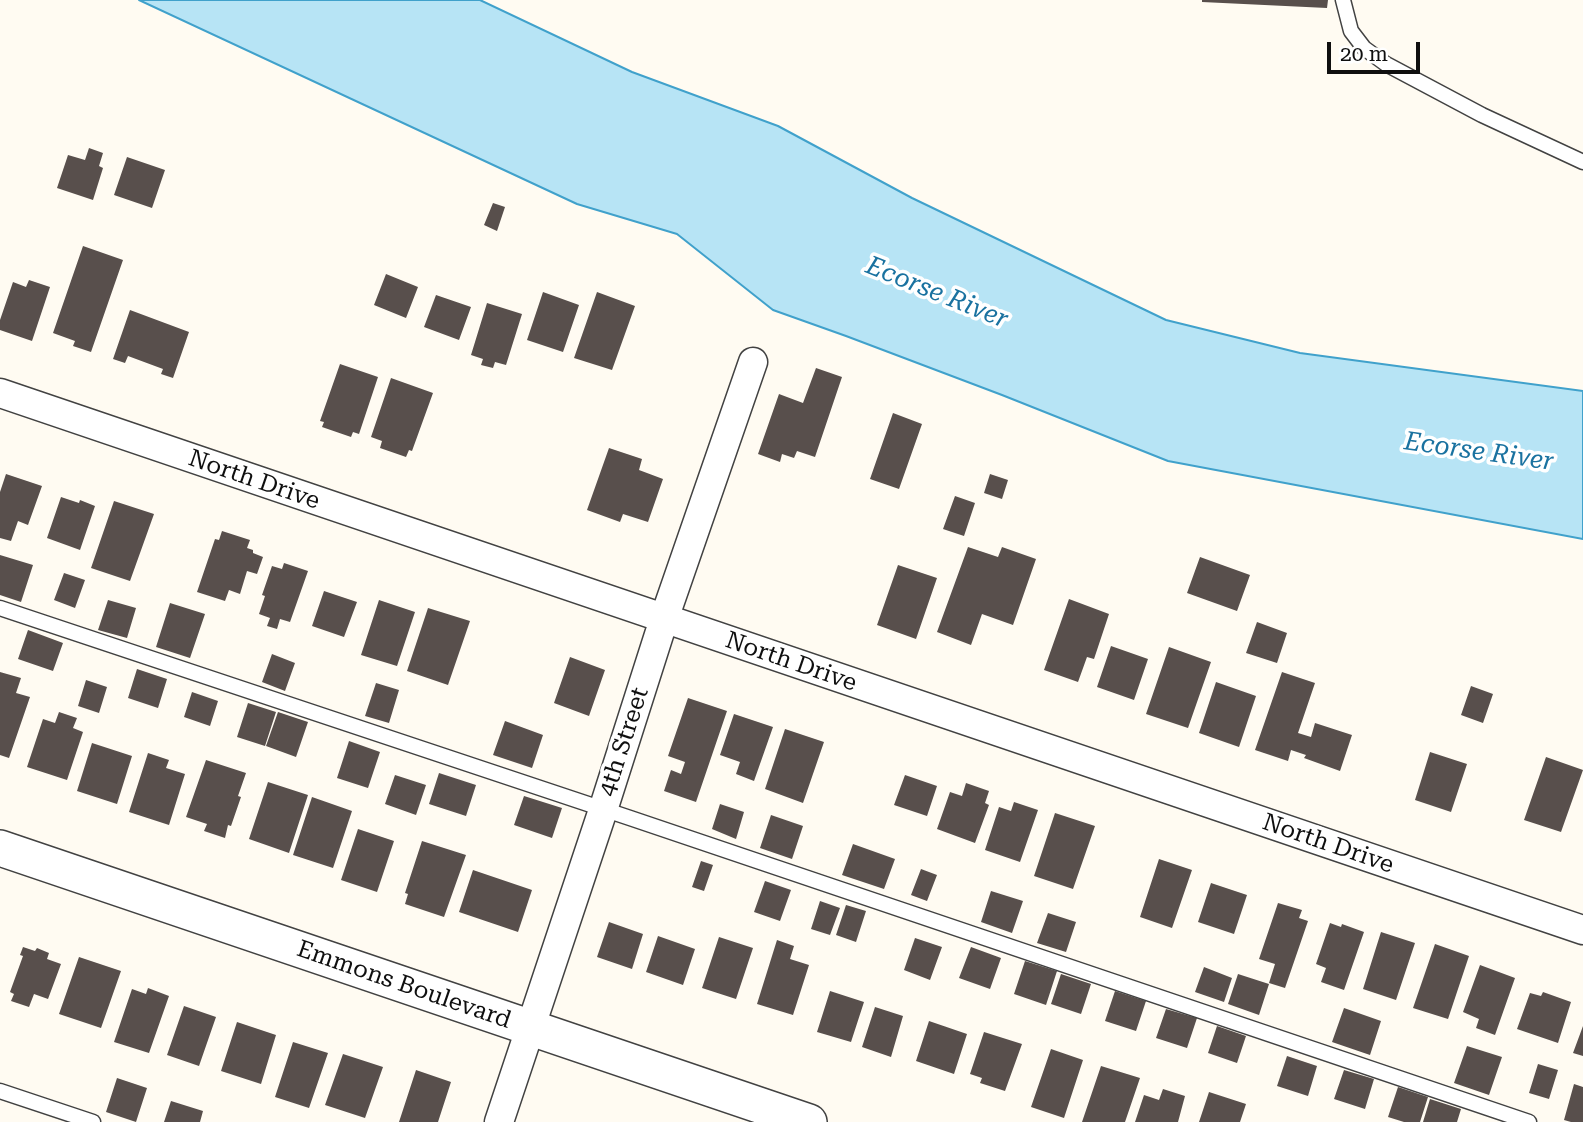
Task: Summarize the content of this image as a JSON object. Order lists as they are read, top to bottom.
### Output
{
  "streets": {
    "street": ["North Drive", "4th Street", "Emmons Boulevard"]
  },
  "crossings": [
    ["North Drive", "4th Street"],
    ["4th Street", "Emmons Boulevard"]
  ],
  "water": ["Ecorse River"],
  "scale_bar": "20 m"
}
